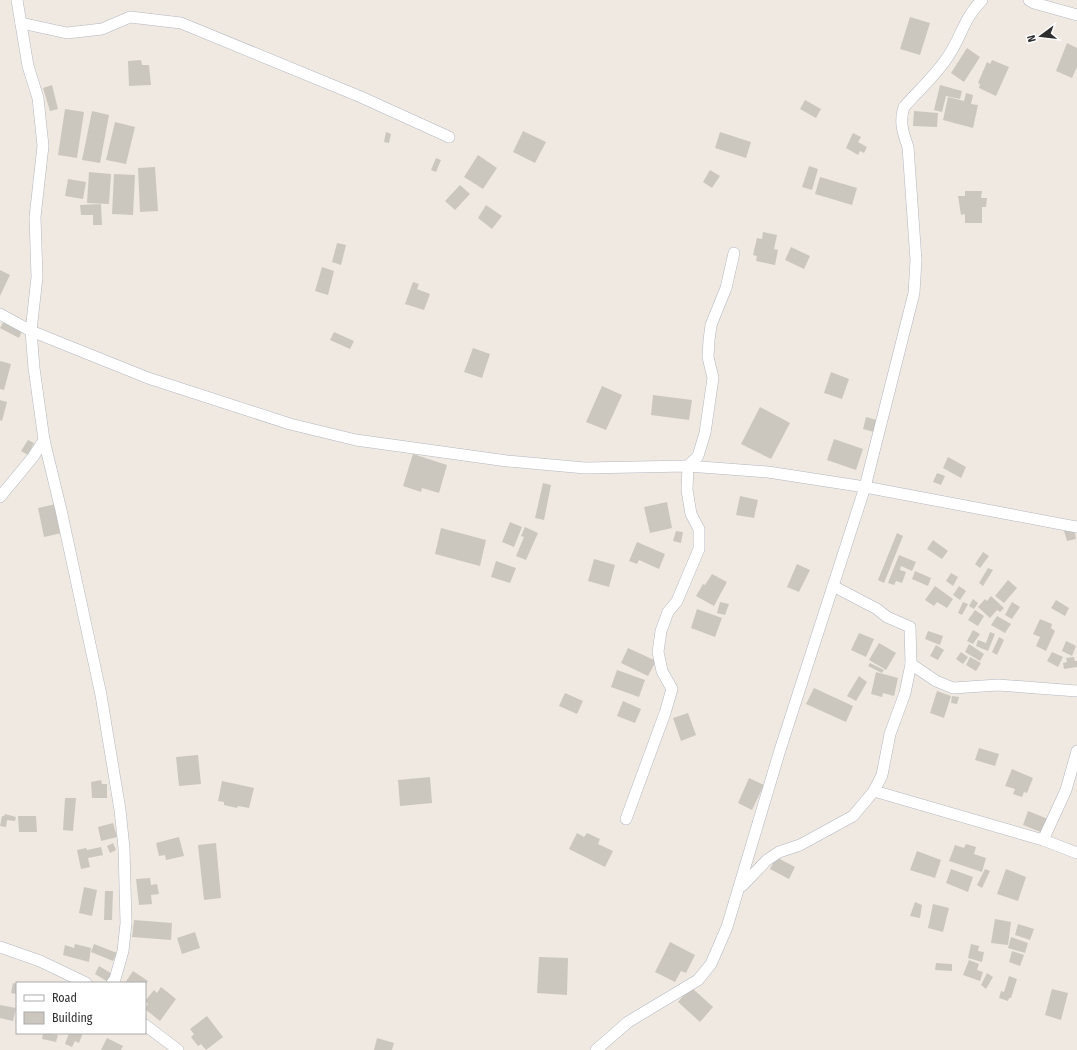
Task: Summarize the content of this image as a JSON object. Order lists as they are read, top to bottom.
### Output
{
  "legend": ["Road", "Building"],
  "north": "left"
}
